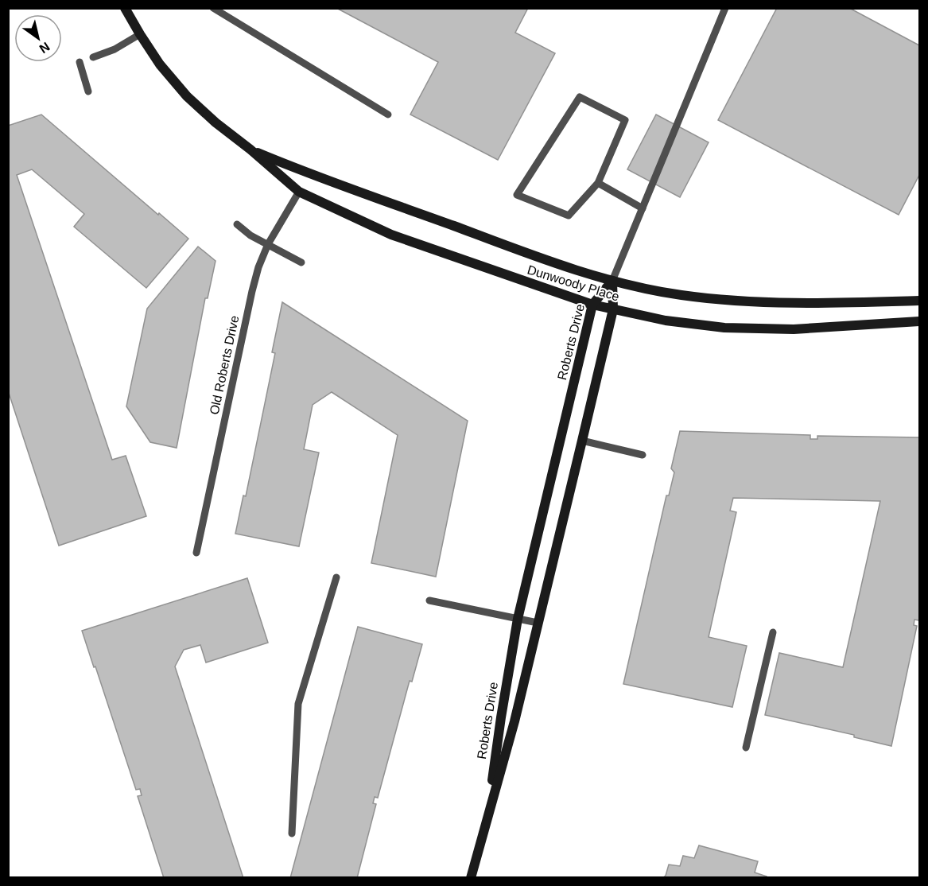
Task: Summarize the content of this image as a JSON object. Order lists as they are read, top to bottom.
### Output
{
  "streets": {
    "street": ["Dunwoody Place", "Roberts Drive"],
    "lane": ["Old Roberts Drive"]
  },
  "crossings": [
    ["Dunwoody Place", "Roberts Drive"],
    ["Dunwoody Place", "Old Roberts Drive"]
  ],
  "north": "bottom right"
}
